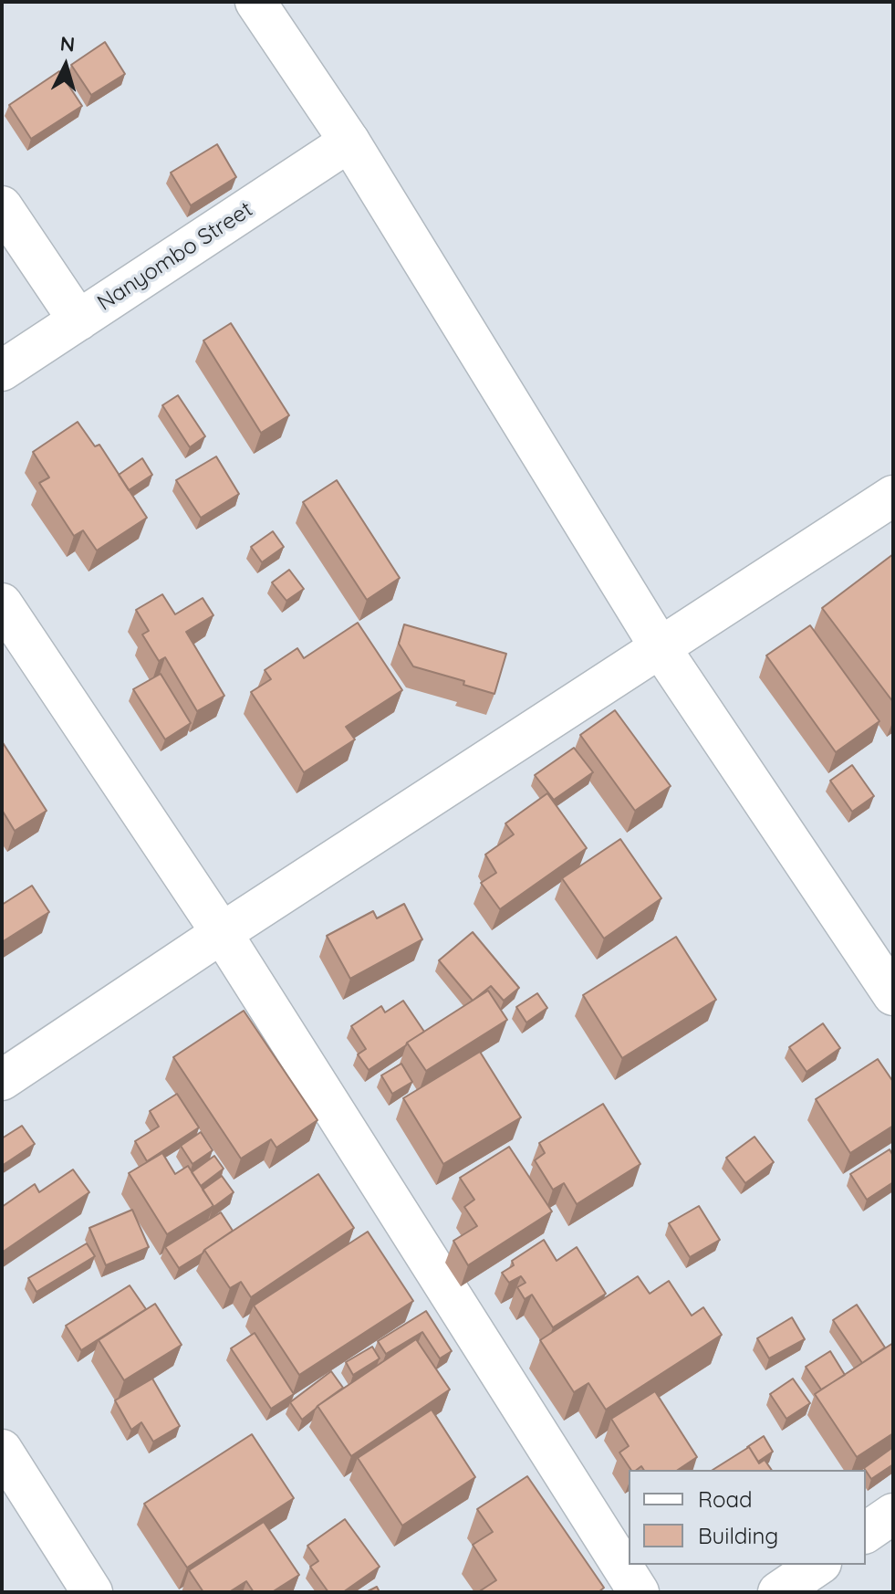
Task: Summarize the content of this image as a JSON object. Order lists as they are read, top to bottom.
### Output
{
  "streets": {
    "street": ["Nanyombo Street"]
  },
  "legend": ["Road", "Building"],
  "north": "top"
}
